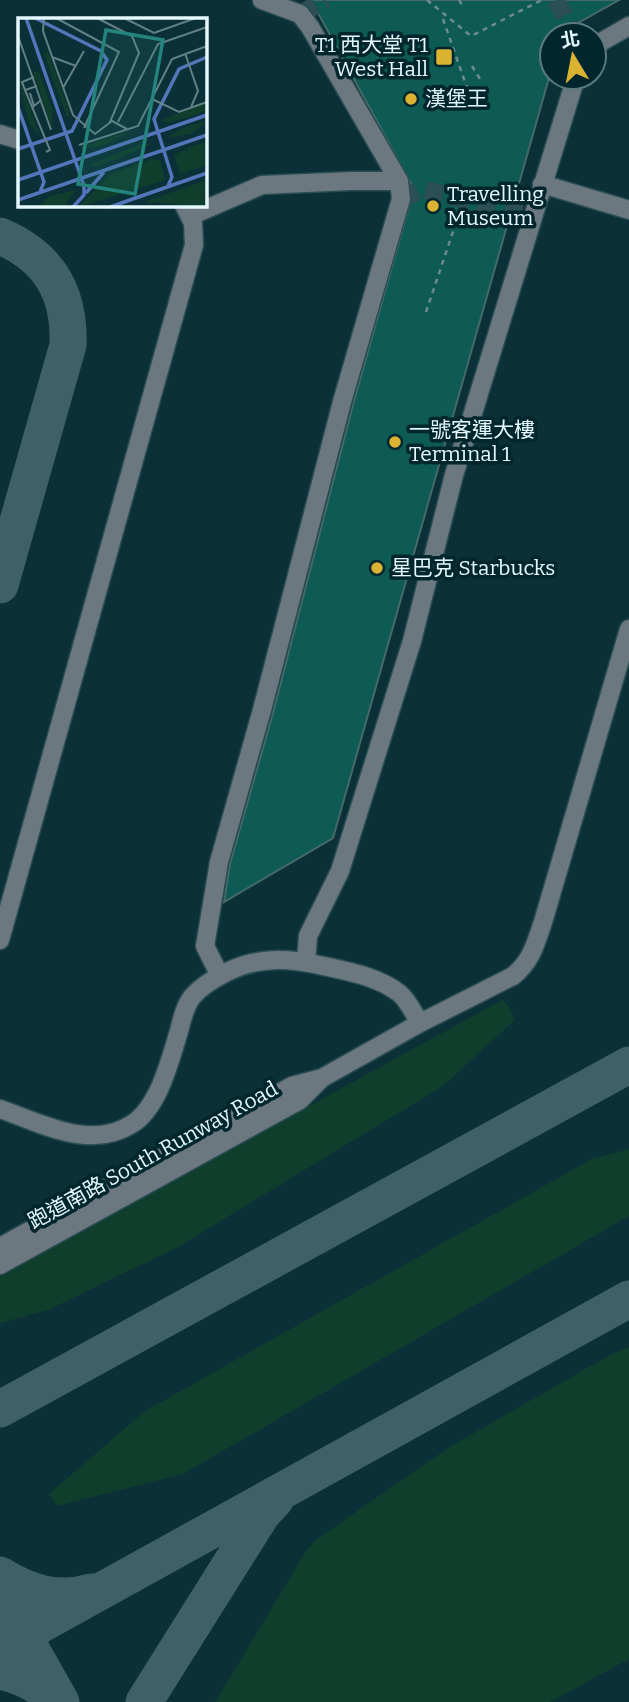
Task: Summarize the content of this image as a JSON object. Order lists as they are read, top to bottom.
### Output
{
  "streets": {
    "lane": ["跑道南路 South Runway Road"]
  },
  "places": {
    "transit": ["T1 西大堂 T1 West Hall"],
    "other": [
      "漢堡王",
      "Travelling Museum",
      "一號客運大樓 Terminal 1",
      "星巴克 Starbucks"
    ]
  },
  "north": "top"
}
